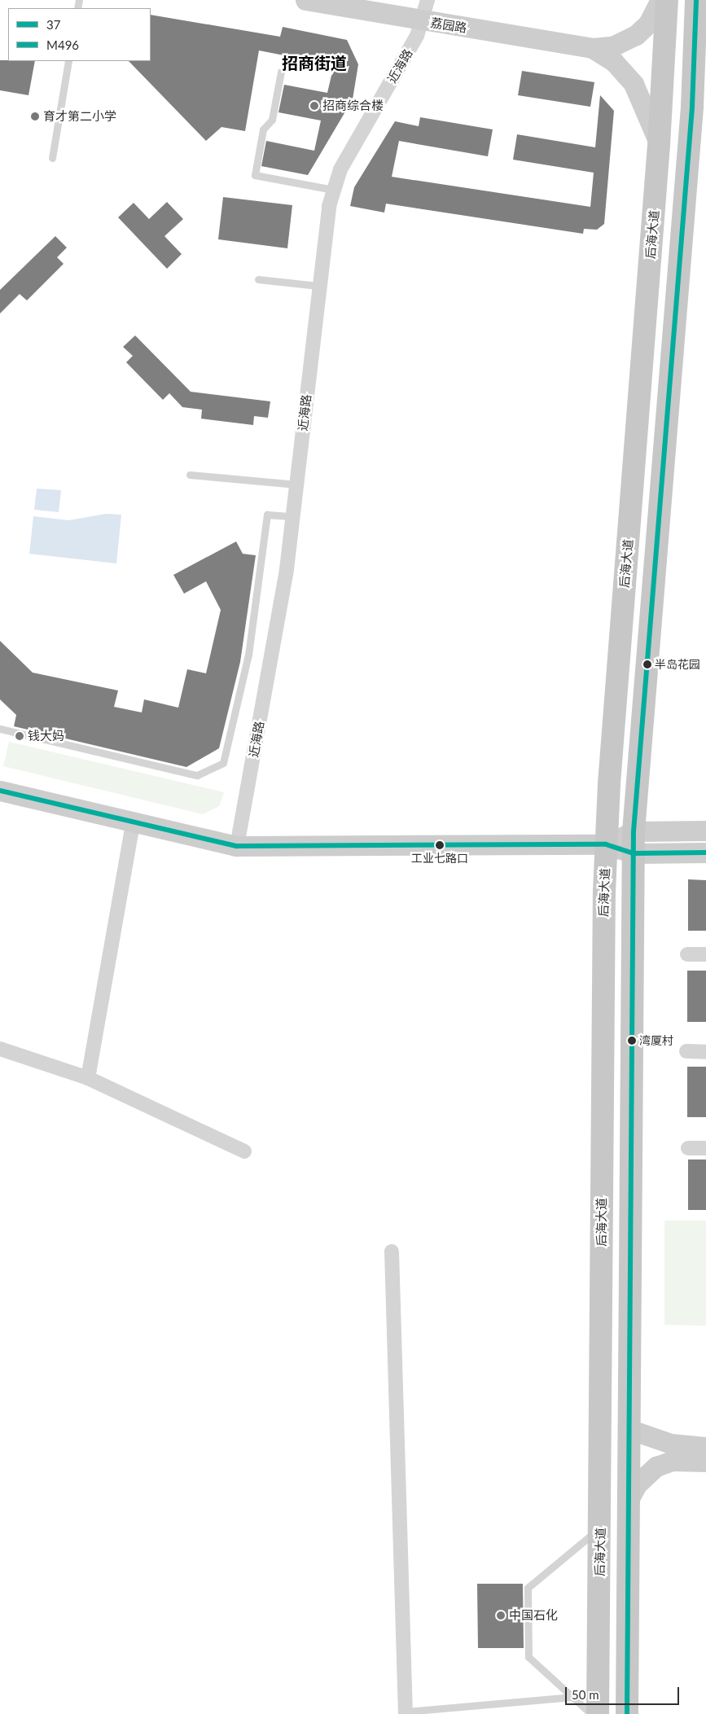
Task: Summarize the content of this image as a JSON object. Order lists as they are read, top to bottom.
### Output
{
  "streets": {
    "main road": ["后海大道"],
    "street": ["荔园路", "近海路"]
  },
  "crossings": [
    ["荔园路", "近海路"],
    ["荔园路", "后海大道"]
  ],
  "districts": ["招商街道"],
  "places": [
    "招商综合楼",
    "育才第二小学",
    "半岛花园",
    "钱大妈",
    "工业七路口",
    "湾厦村",
    "中国石化"
  ],
  "lines": ["transit line 37", "transit line M496"],
  "legend": ["37", "M496"],
  "scale_bar": "50 m"
}
